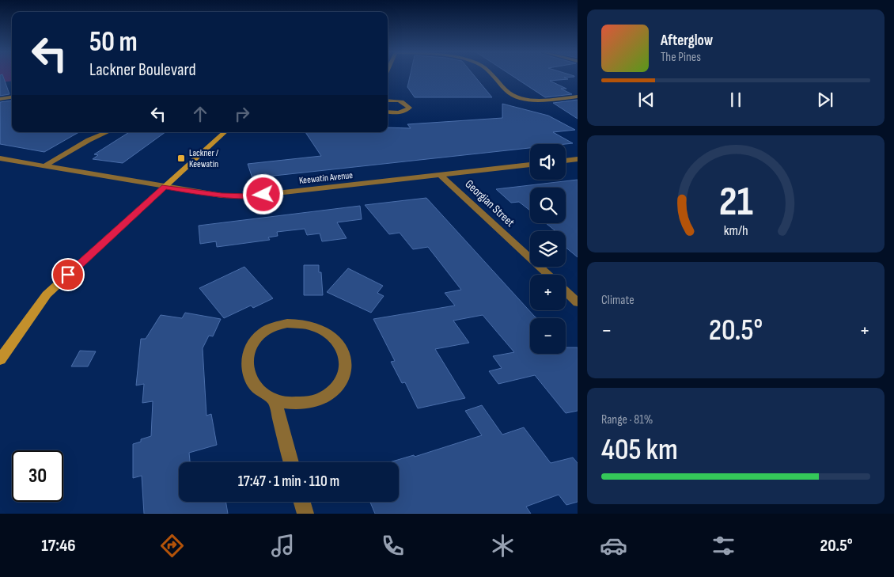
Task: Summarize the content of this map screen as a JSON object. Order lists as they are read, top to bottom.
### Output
{
  "streets": {
    "street": ["Keewatin Avenue", "Georgian Street"]
  },
  "crossings": [
    ["Keewatin Avenue", "Georgian Street"]
  ],
  "places": {
    "transit": ["Lackner / Keewatin"]
  },
  "page": {
    "turn": ["50 m", "Lackner Boulevard"],
    "song": ["Afterglow", "The Pines"],
    "map_buttons": ["+", "−"],
    "tile": [
      "Climate",
      ["Range · 81%", "405 km"]
    ],
    "heat": ["−", "20.5°", "+"],
    "limit": "30",
    "trip": "17:47 · 1 min · 110 m",
    "tabs": ["17:46", "20.5°"],
    "gauge": ["21", "km/h"]
  }
}
